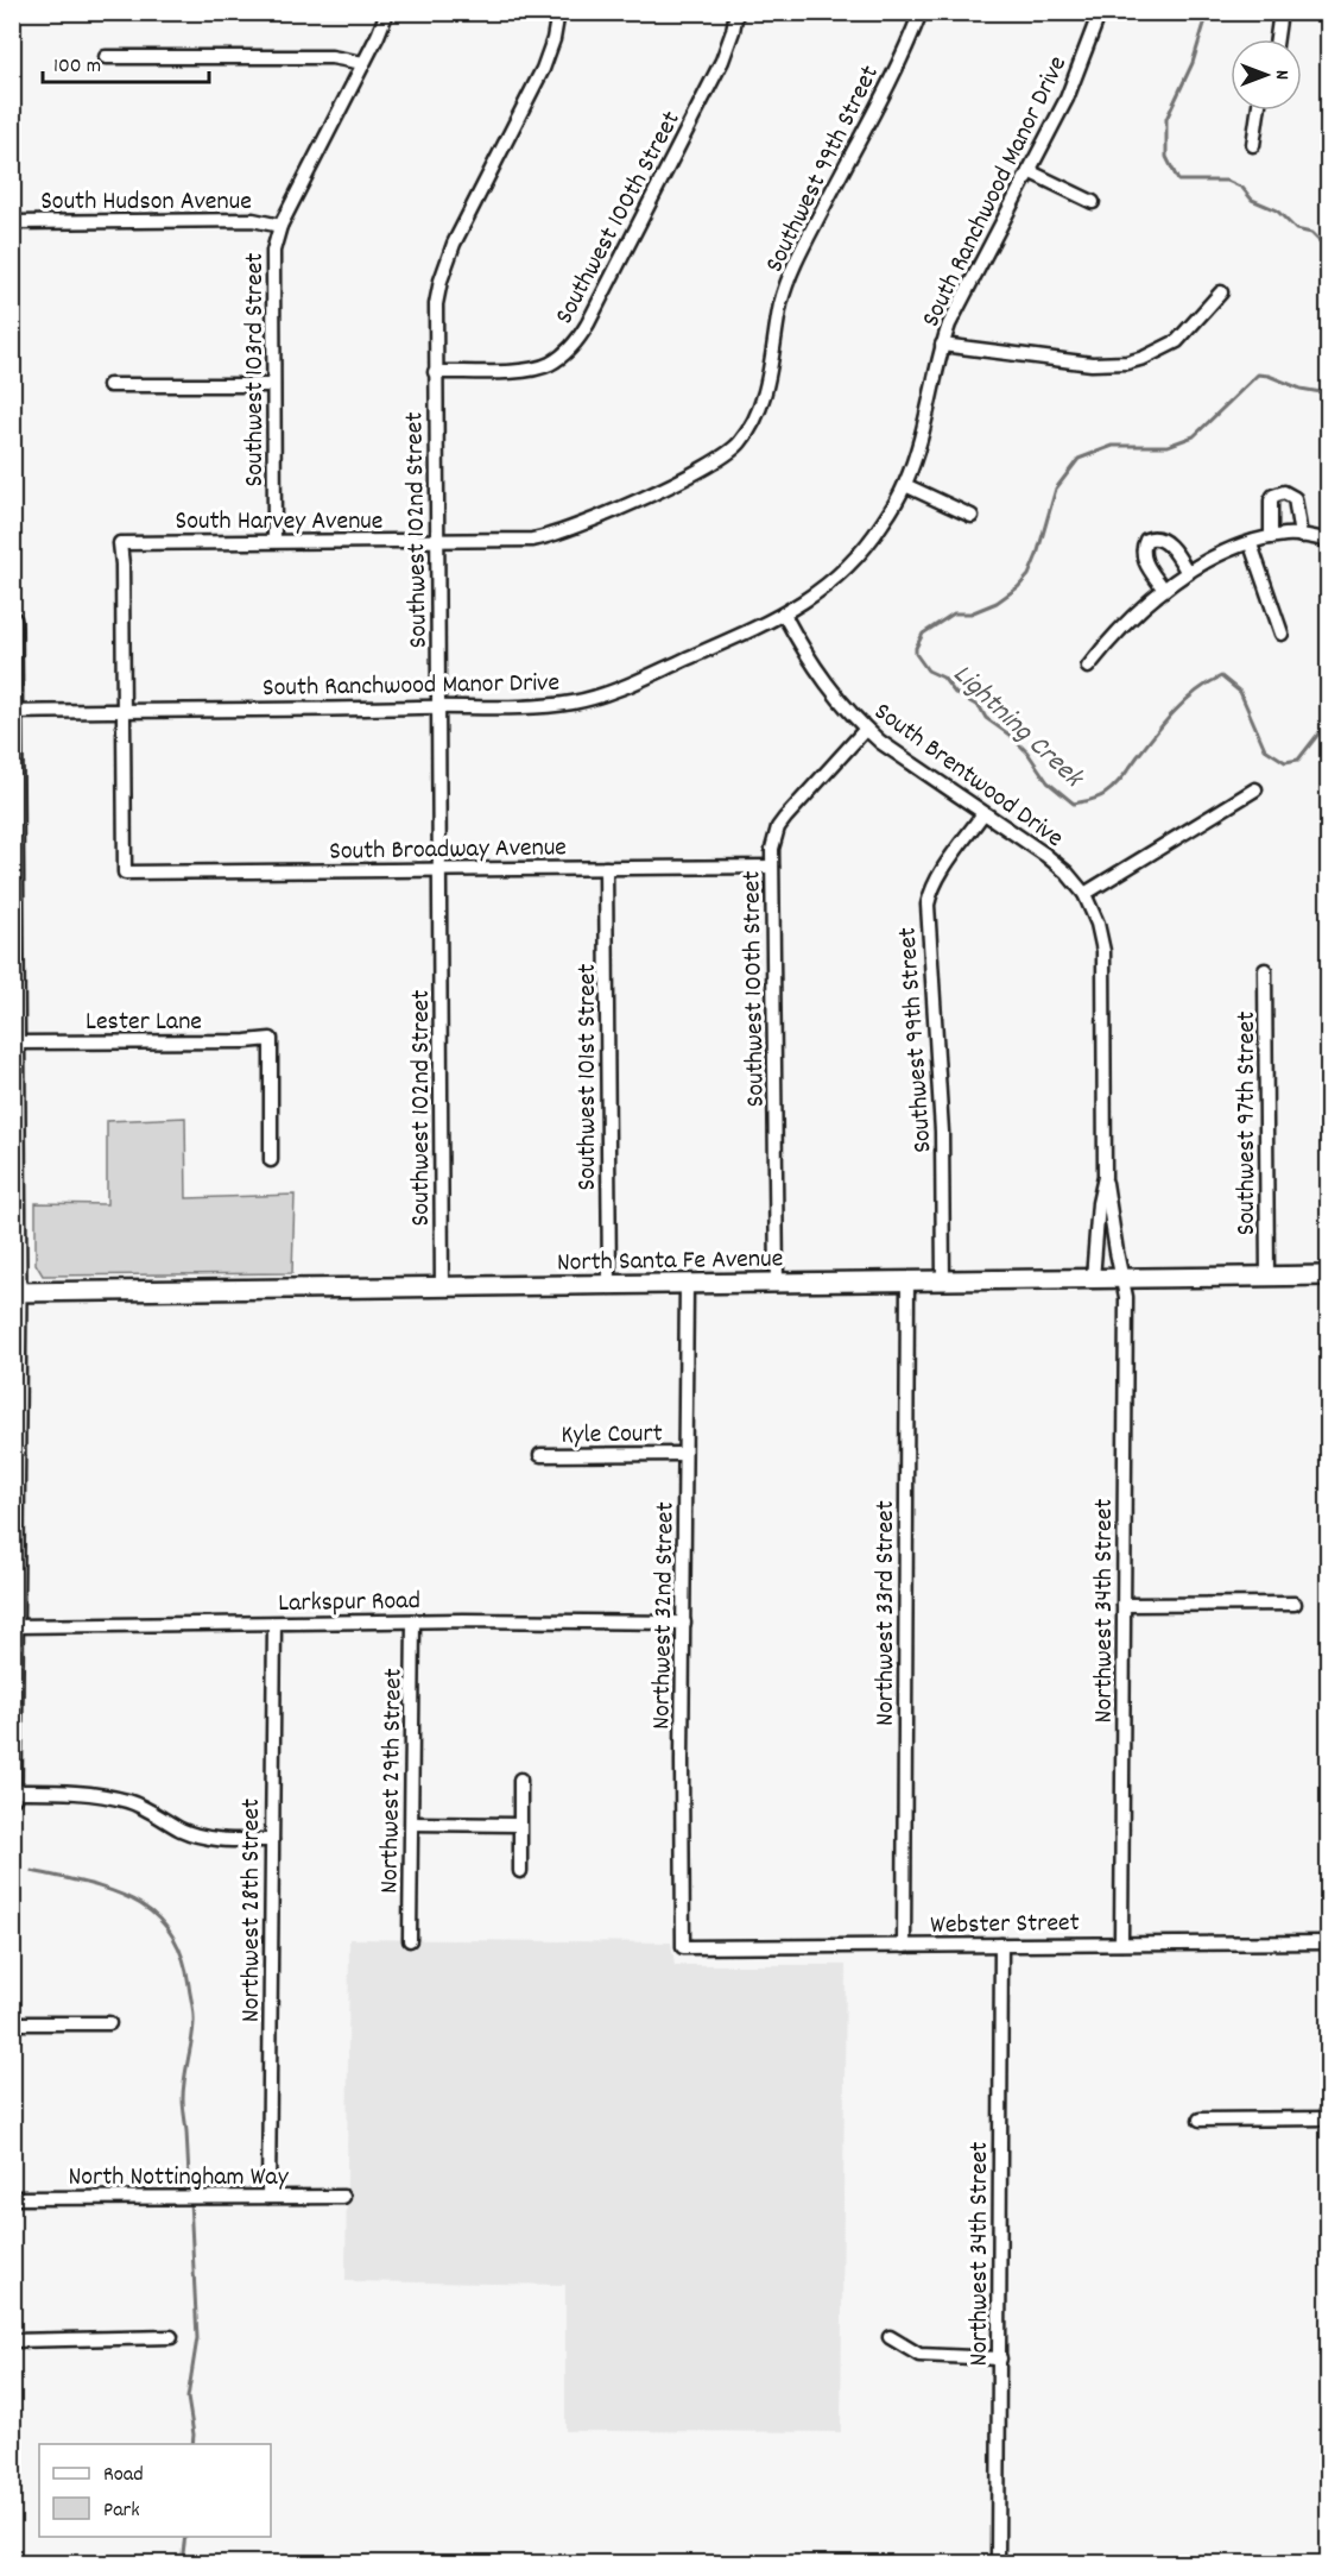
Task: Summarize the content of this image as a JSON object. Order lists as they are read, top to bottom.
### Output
{
  "streets": {
    "main road": ["North Santa Fe Avenue"],
    "street": [
      "Southwest 99th Street",
      "South Ranchwood Manor Drive",
      "South Hudson Avenue",
      "Southwest 100th Street",
      "Southwest 103rd Street",
      "South Harvey Avenue",
      "Southwest 102nd Street",
      "South Brentwood Drive",
      "South Broadway Avenue",
      "Lester Lane",
      "Southwest 101st Street",
      "Southwest 97th Street",
      "Kyle Court",
      "Larkspur Road",
      "Northwest 34th Street",
      "Northwest 33rd Street",
      "Northwest 32nd Street",
      "Northwest 29th Street",
      "Northwest 28th Street",
      "Webster Street",
      "North Nottingham Way"
    ]
  },
  "crossings": [
    ["Southwest 99th Street", "South Harvey Avenue"],
    ["Southwest 99th Street", "Southwest 102nd Street"],
    ["Southwest 99th Street", "South Brentwood Drive"],
    ["Southwest 99th Street", "North Santa Fe Avenue"],
    ["South Ranchwood Manor Drive", "South Harvey Avenue"],
    ["South Ranchwood Manor Drive", "Southwest 102nd Street"],
    ["South Ranchwood Manor Drive", "South Brentwood Drive"],
    ["South Ranchwood Manor Drive", "South Broadway Avenue"],
    ["South Hudson Avenue", "Southwest 103rd Street"],
    ["Southwest 100th Street", "Southwest 102nd Street"],
    ["Southwest 100th Street", "South Brentwood Drive"],
    ["Southwest 100th Street", "South Broadway Avenue"],
    ["Southwest 100th Street", "North Santa Fe Avenue"],
    ["Southwest 103rd Street", "South Harvey Avenue"],
    ["South Harvey Avenue", "Southwest 102nd Street"],
    ["South Harvey Avenue", "South Broadway Avenue"],
    ["Southwest 102nd Street", "South Broadway Avenue"],
    ["Southwest 102nd Street", "North Santa Fe Avenue"],
    ["South Brentwood Drive", "Northwest 34th Street"],
    ["South Broadway Avenue", "Southwest 101st Street"],
    ["Southwest 101st Street", "North Santa Fe Avenue"],
    ["Southwest 97th Street", "North Santa Fe Avenue"],
    ["North Santa Fe Avenue", "Northwest 34th Street"],
    ["North Santa Fe Avenue", "Northwest 33rd Street"],
    ["North Santa Fe Avenue", "Northwest 32nd Street"],
    ["Kyle Court", "Northwest 32nd Street"],
    ["Larkspur Road", "Northwest 32nd Street"],
    ["Larkspur Road", "Northwest 29th Street"],
    ["Larkspur Road", "Northwest 28th Street"],
    ["Northwest 34th Street", "Webster Street"],
    ["Northwest 33rd Street", "Webster Street"],
    ["Northwest 32nd Street", "Webster Street"],
    ["Northwest 28th Street", "North Nottingham Way"]
  ],
  "water": ["Lightning Creek"],
  "legend": ["Road", "Park"],
  "scale_bar": "100 m",
  "north": "right"
}
